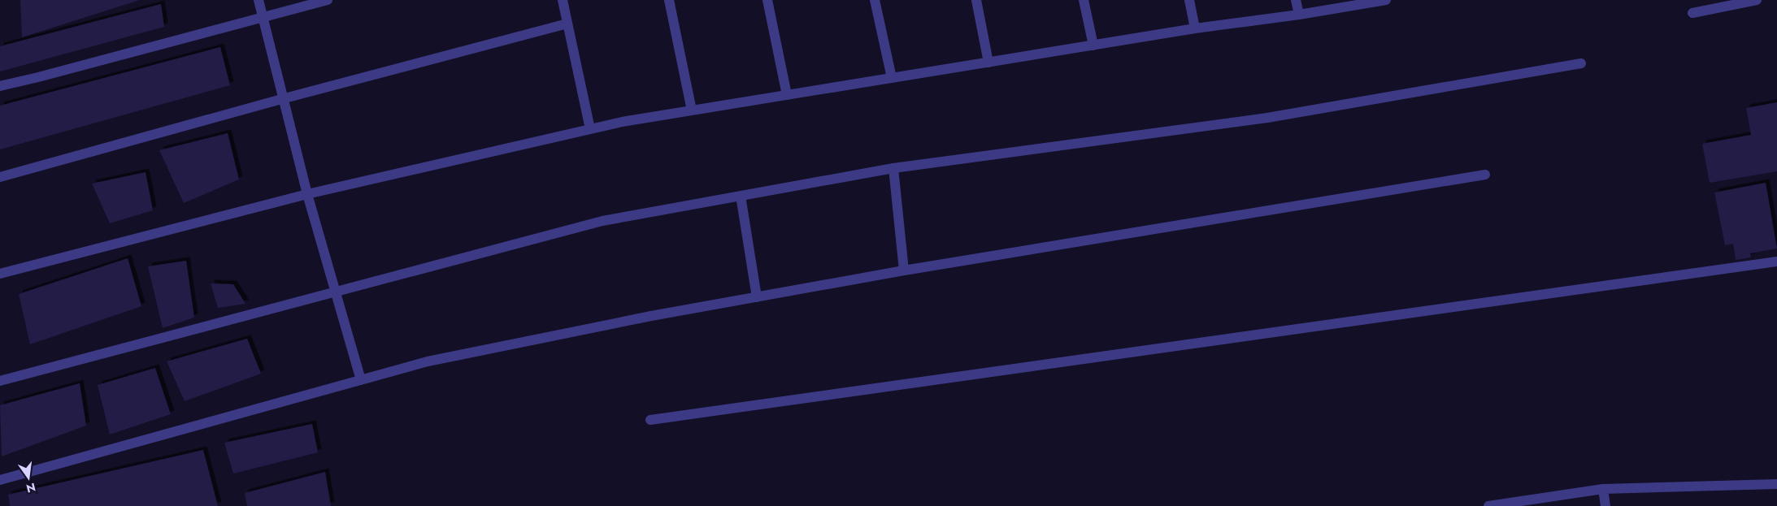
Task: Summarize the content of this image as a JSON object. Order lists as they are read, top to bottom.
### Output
{
  "north": "bottom"
}
